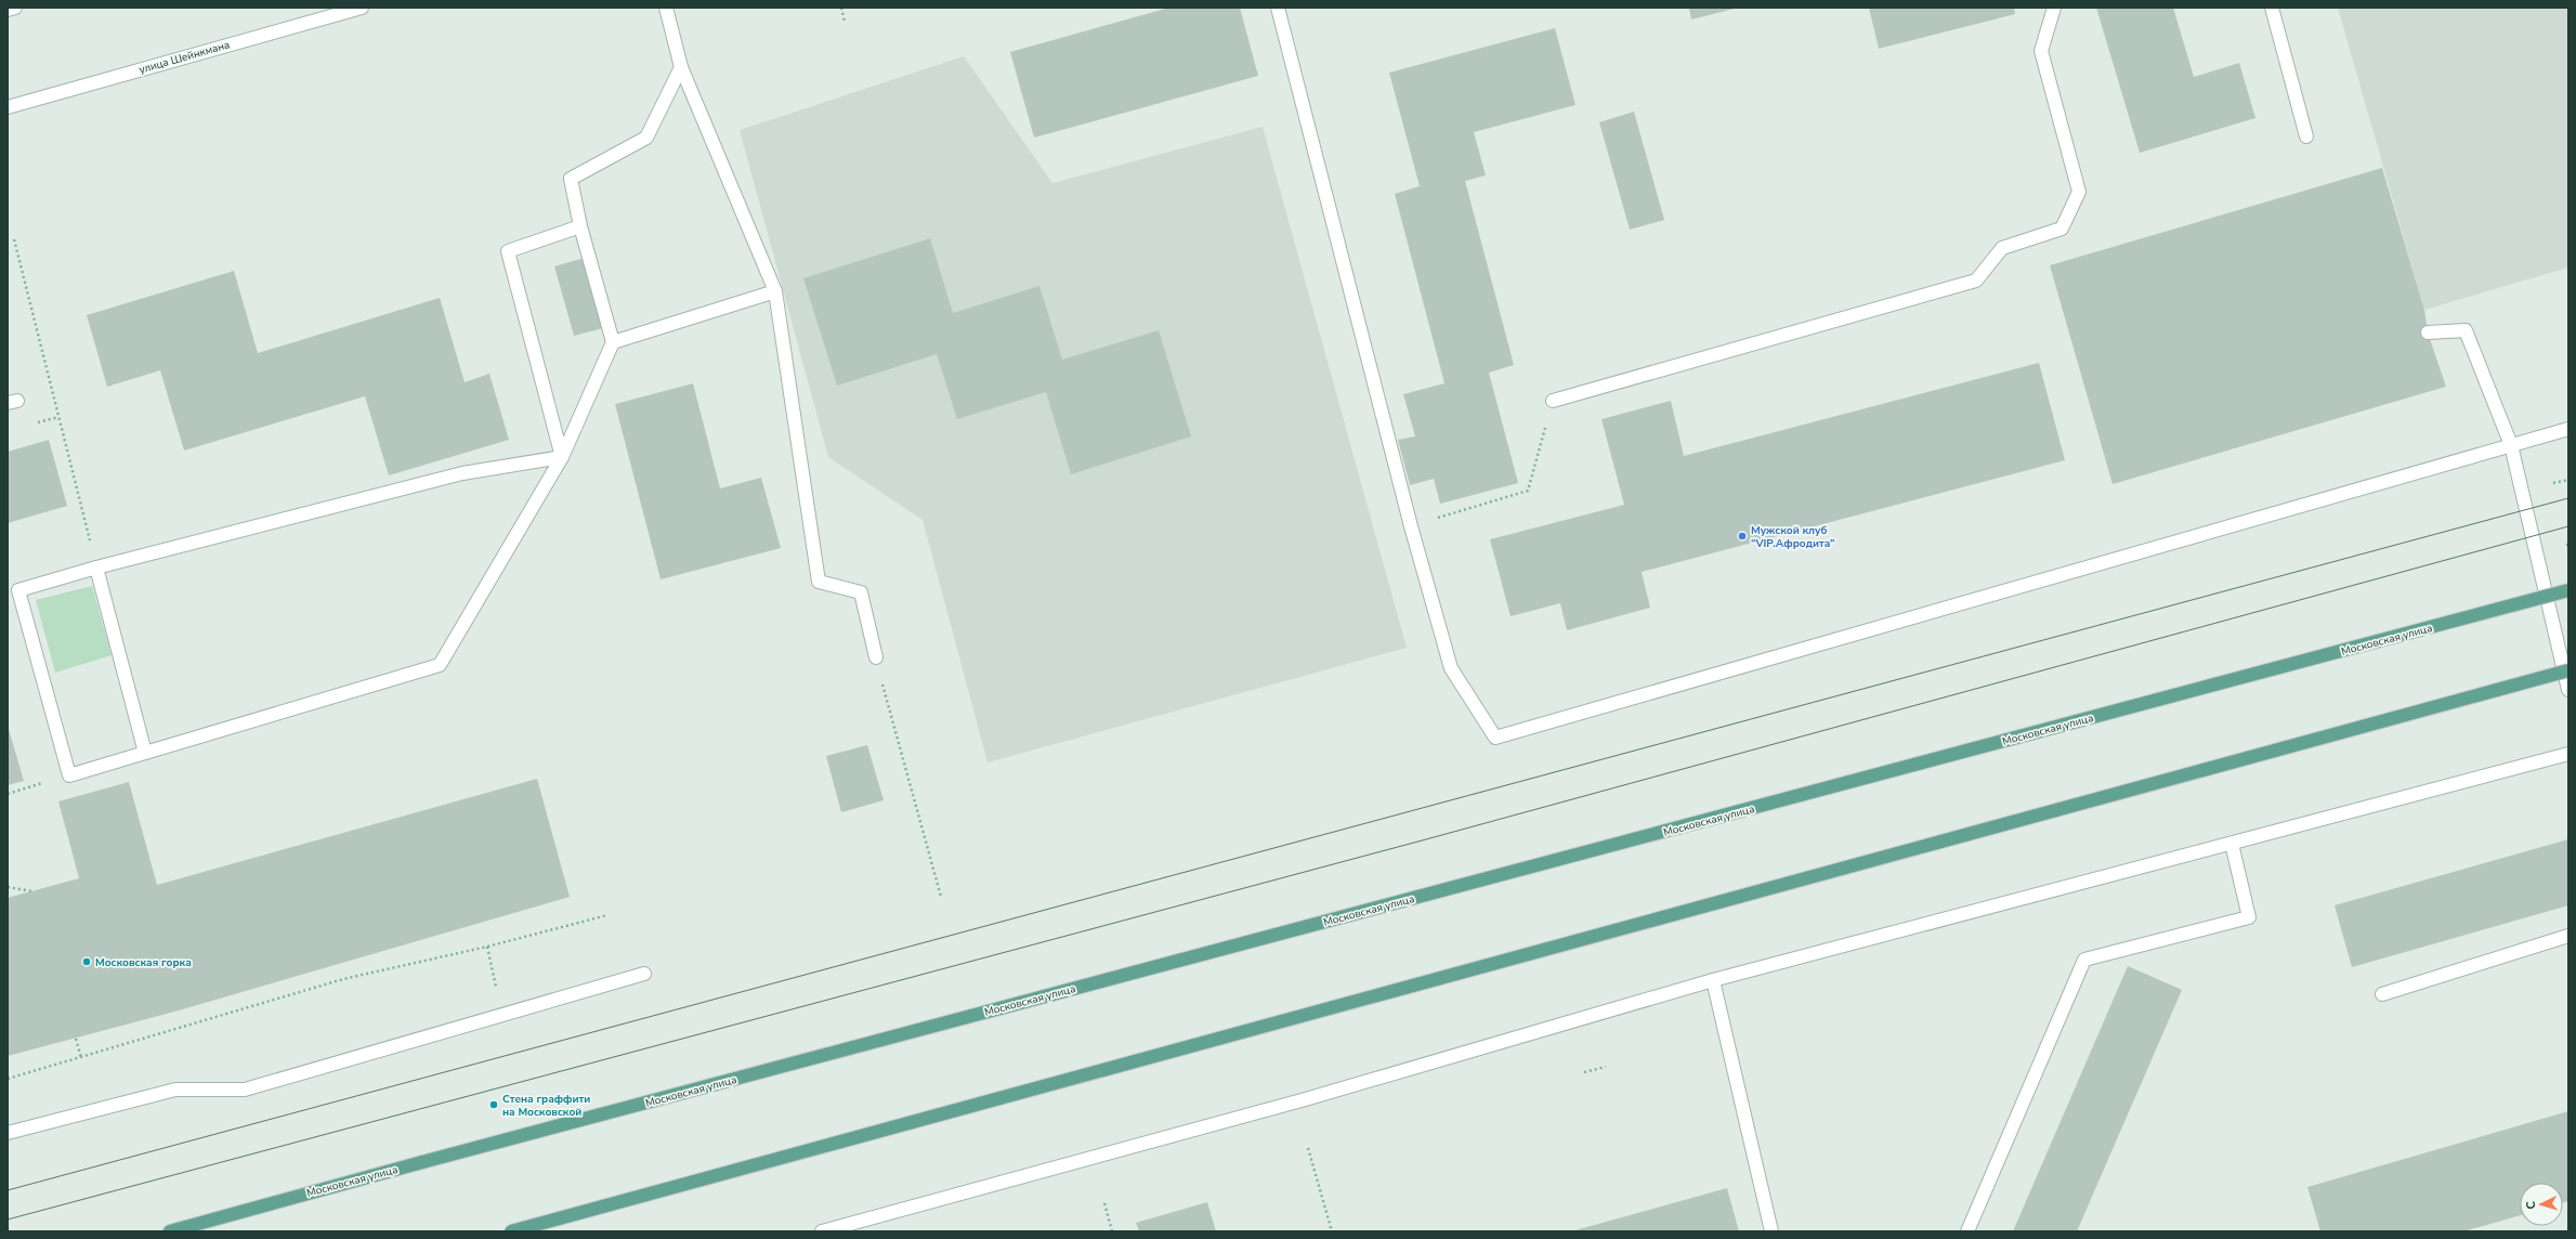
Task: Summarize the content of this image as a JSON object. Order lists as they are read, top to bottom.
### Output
{
  "streets": {
    "main road": ["Московская улица"],
    "street": ["улица Шейнкмана"]
  },
  "places": ["Мужской клуб “VIP.Афродита”", "Московская горка", "Стена граффити на Московской"],
  "north": "left"
}
